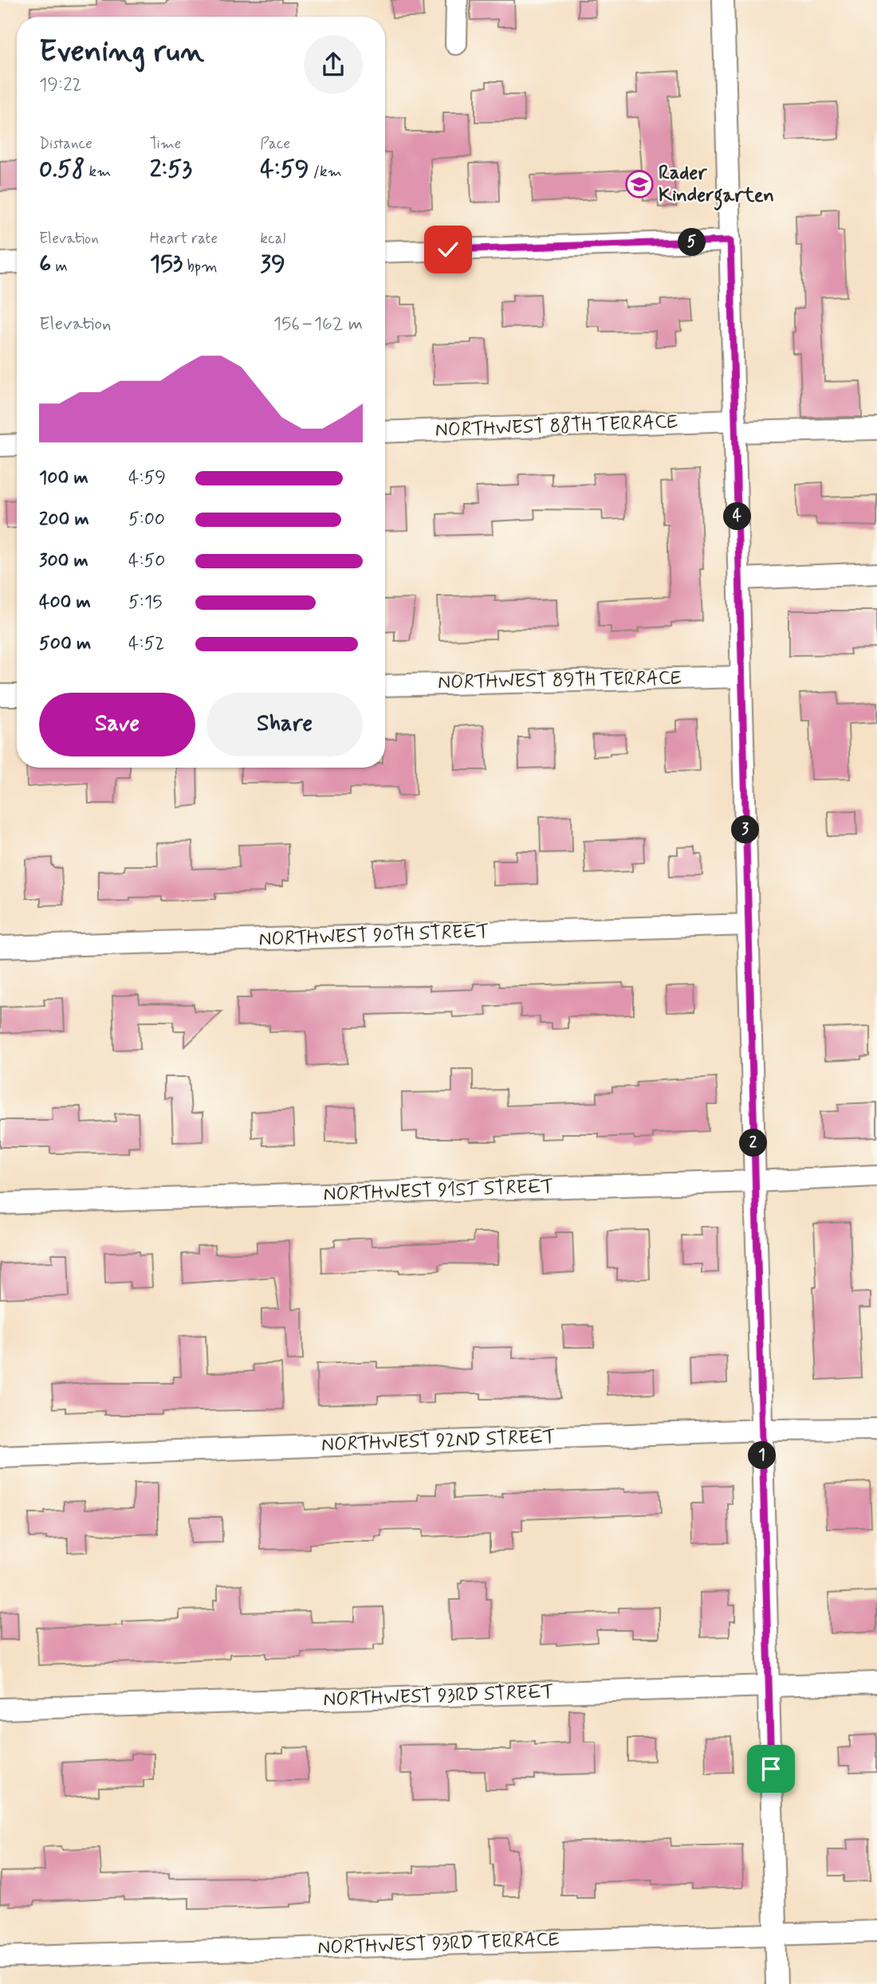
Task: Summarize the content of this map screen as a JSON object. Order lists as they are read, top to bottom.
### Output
{
  "streets": {
    "street": [
      "NORTHWEST 88TH TERRACE",
      "NORTHWEST 89TH TERRACE",
      "NORTHWEST 90TH STREET",
      "NORTHWEST 91ST STREET",
      "NORTHWEST 92ND STREET",
      "NORTHWEST 93RD STREET",
      "NORTHWEST 93RD TERRACE"
    ]
  },
  "places": {
    "school or university": ["Rader Kindergarten"]
  },
  "page": {
    "heading": ["Evening run", "19:22"],
    "stats": [
      ["Distance", "0.58 km"],
      ["Time", "2:53"],
      ["Pace", "4:59 /km"],
      ["Elevation", "6 m"],
      ["Heart rate", "153 bpm"],
      ["kcal", "39"]
    ],
    "pins": [
      "5",
      "4",
      "3",
      "2",
      "1"
    ],
    "chart": ["Elevation", "156–162 m"],
    "list": [
      {
        "name": "100 m",
        "note": "4:59"
      },
      {
        "name": "200 m",
        "note": "5:00"
      },
      {
        "name": "300 m",
        "note": "4:50"
      },
      {
        "name": "400 m",
        "note": "5:15"
      },
      {
        "name": "500 m",
        "note": "4:52"
      }
    ],
    "buttons": ["Save", "Share"]
  }
}
